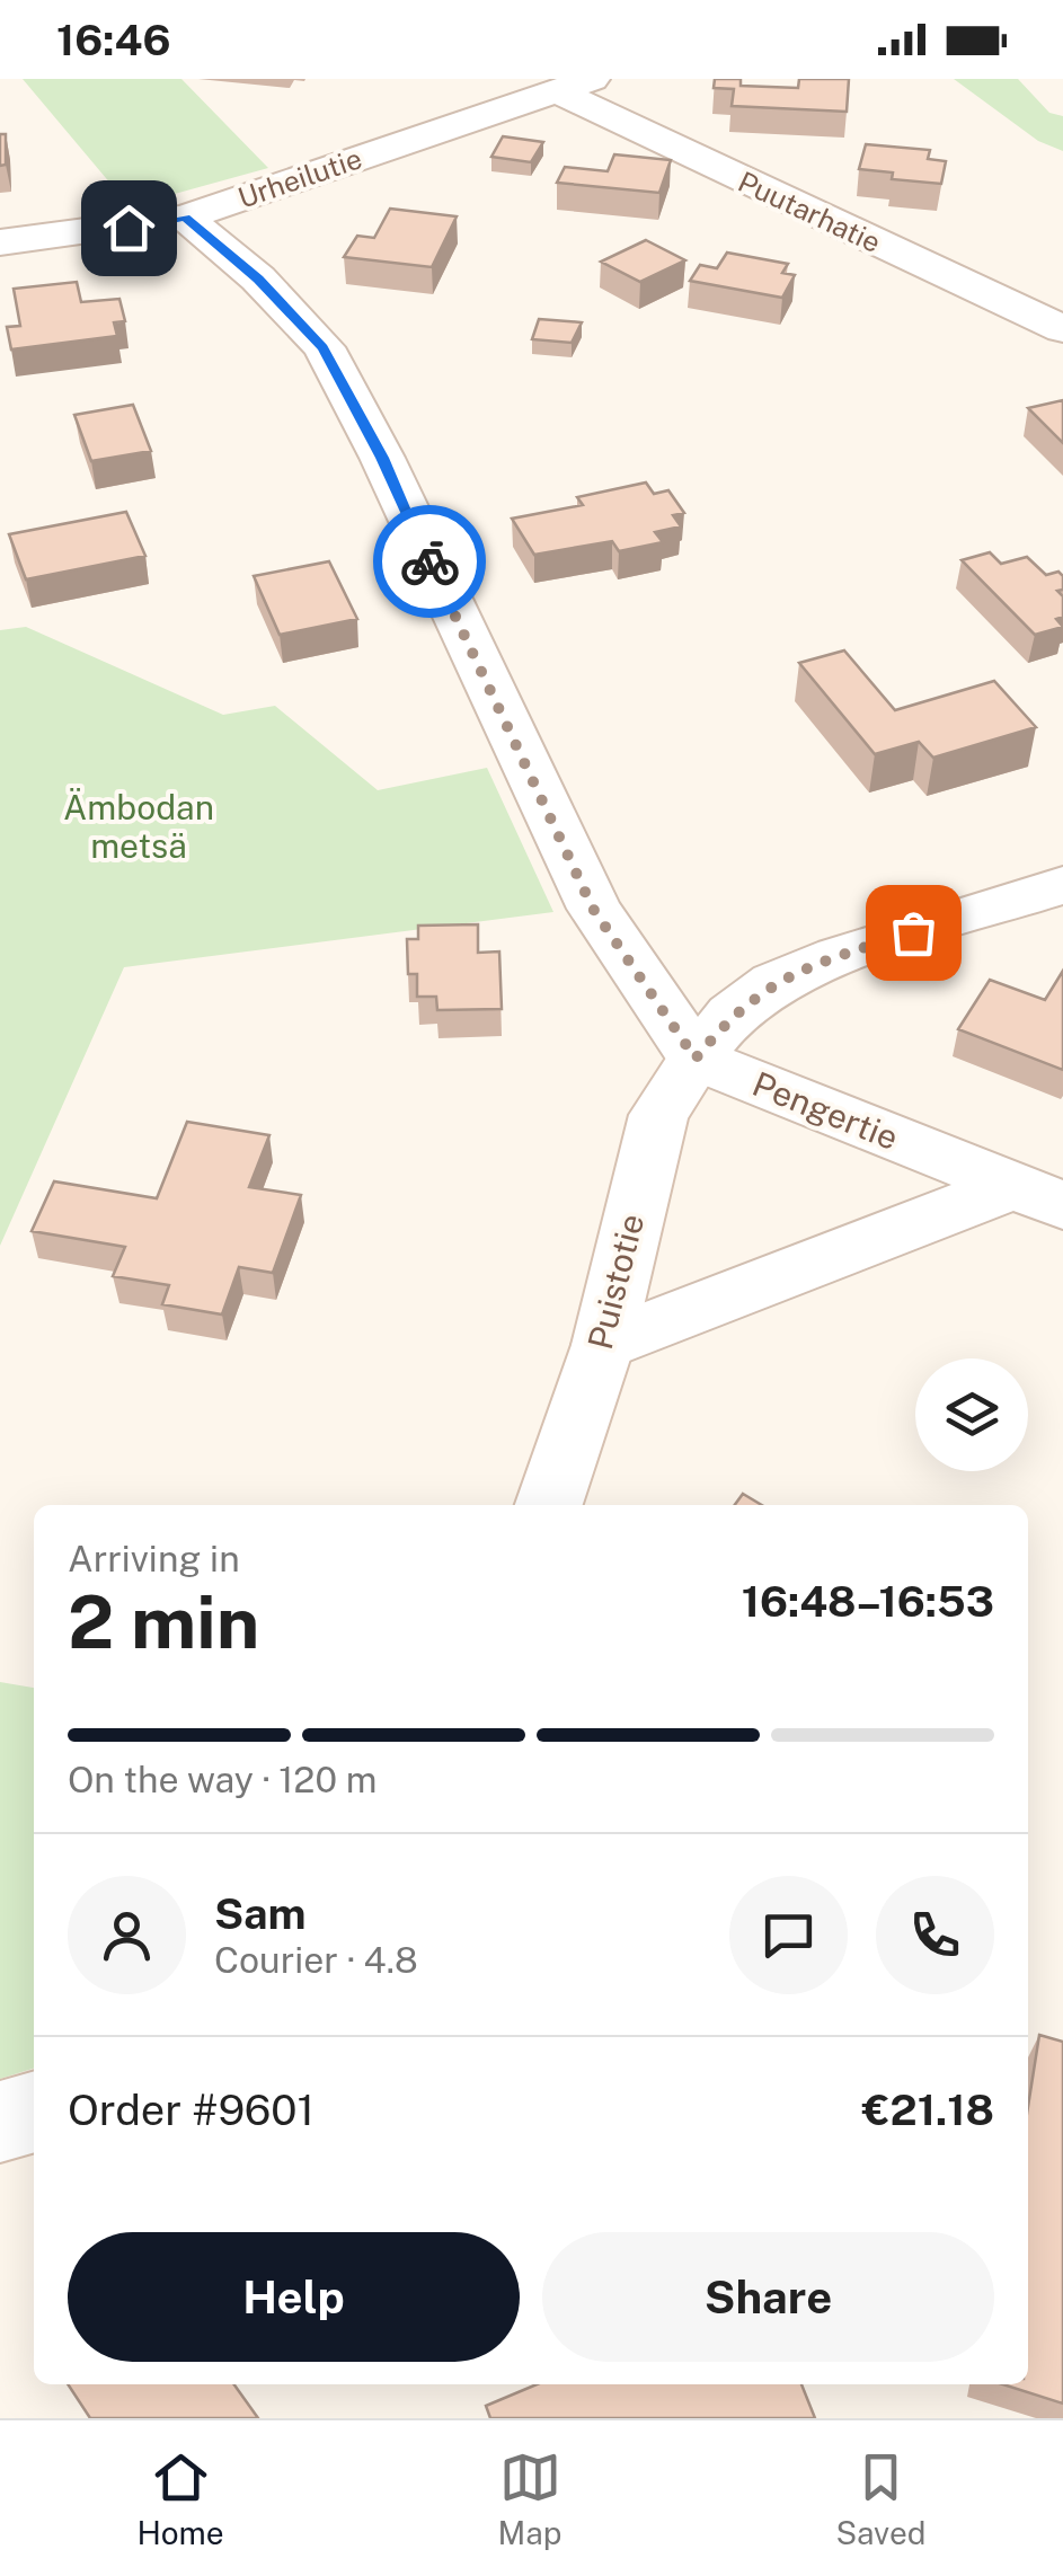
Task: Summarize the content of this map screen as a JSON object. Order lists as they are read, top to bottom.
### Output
{
  "streets": {
    "street": [
      "Urheilutie",
      "Puutarhatie",
      "Pengertie",
      "Puistotie"
    ]
  },
  "crossings": [
    ["Urheilutie", "Puutarhatie"],
    ["Pengertie", "Puistotie"]
  ],
  "parks": ["Ämbodan metsä"],
  "page": {
    "status": "16:46",
    "heading": ["2 min", "Arriving in", "16:48–16:53"],
    "panel": [
      "Sam",
      "Courier · 4.8",
      "Order #9601",
      "€21.18"
    ],
    "bar": "On the way · 120 m",
    "buttons": ["Help", "Share"],
    "tabs": ["Home", "Map", "Saved"]
  }
}
